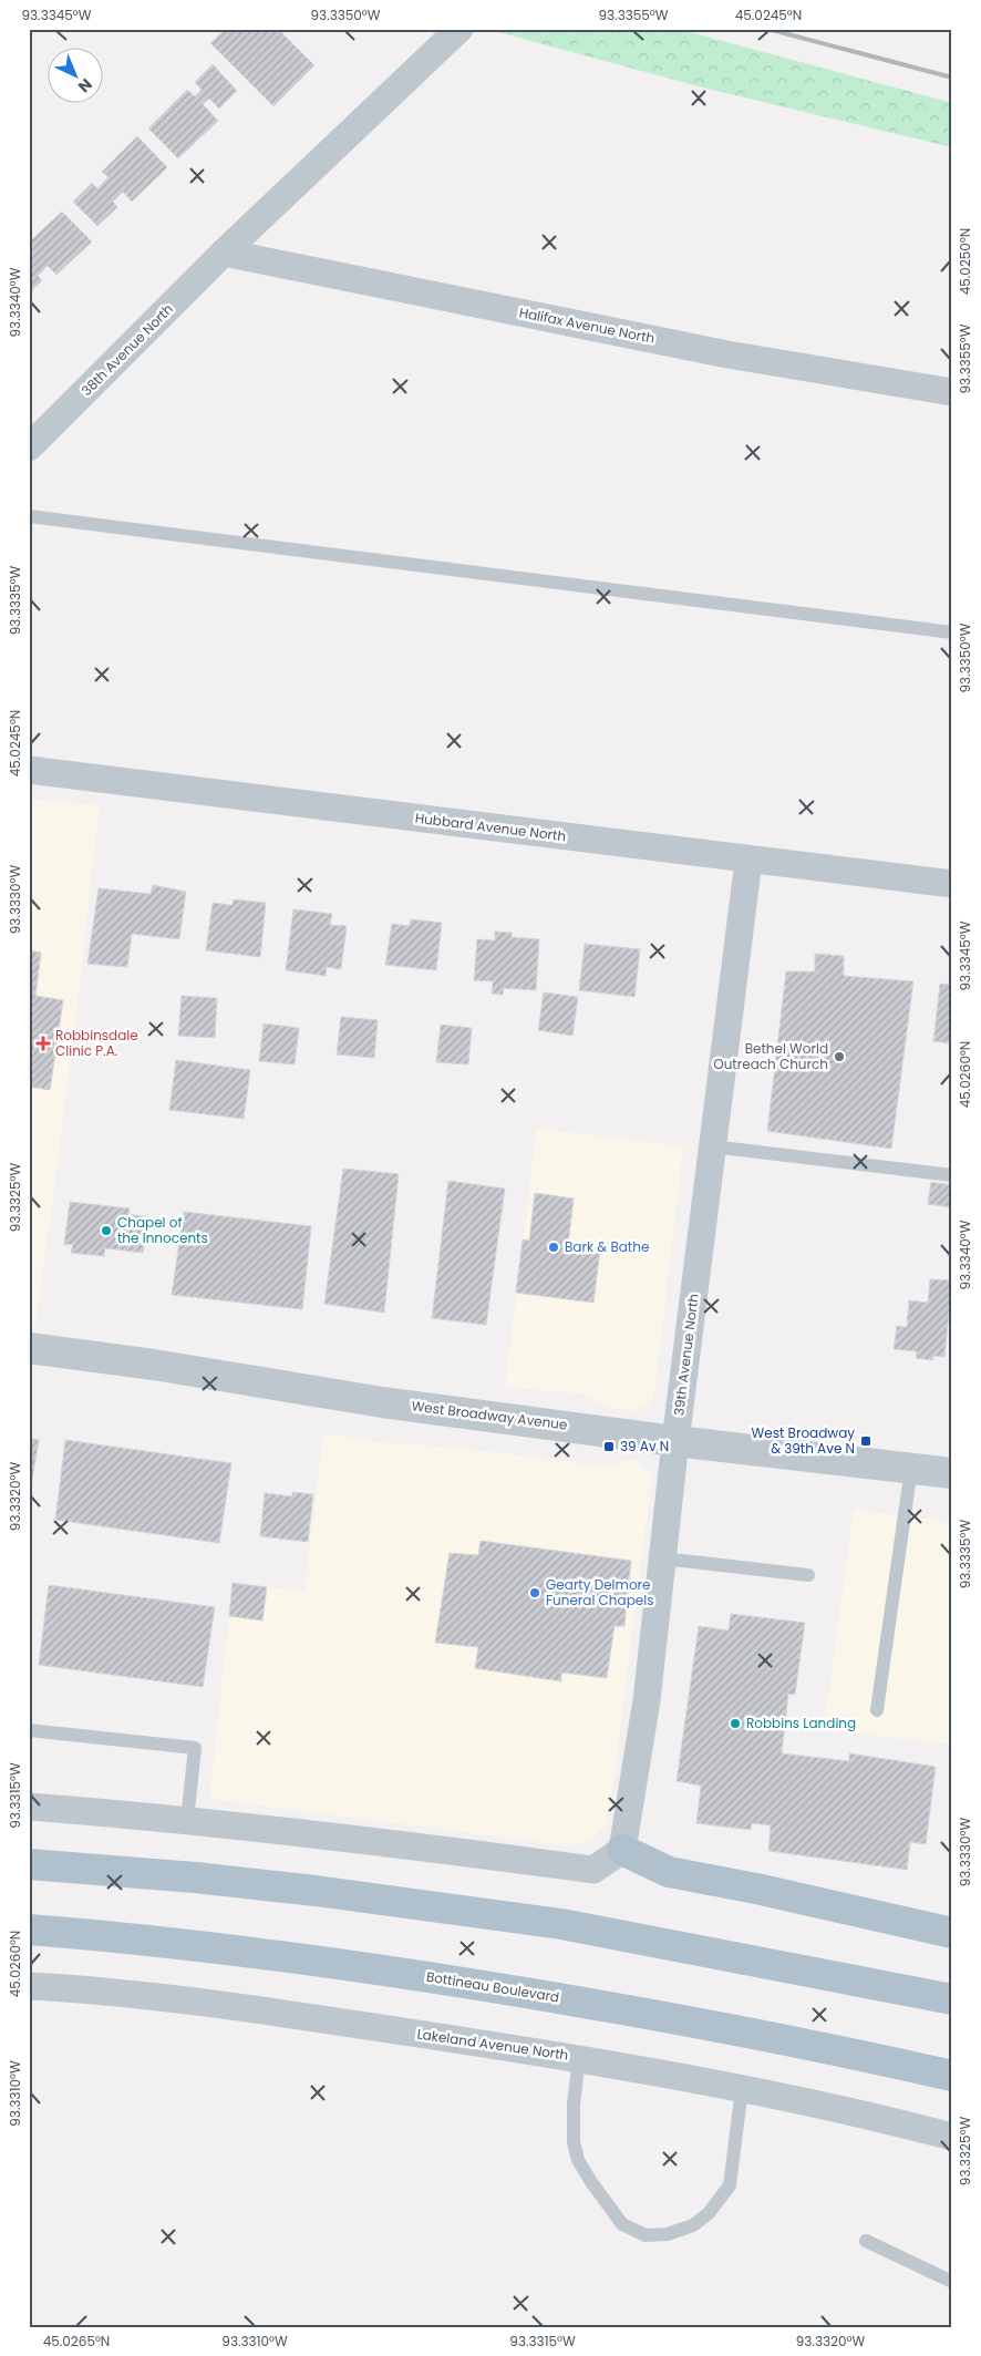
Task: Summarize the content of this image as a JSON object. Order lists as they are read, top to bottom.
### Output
{
  "streets": {
    "main road": ["Bottineau Boulevard"],
    "street": [
      "Halifax Avenue North",
      "38th Avenue North",
      "Hubbard Avenue North",
      "39th Avenue North",
      "West Broadway Avenue",
      "Lakeland Avenue North"
    ]
  },
  "crossings": [
    ["Halifax Avenue North", "38th Avenue North"],
    ["Hubbard Avenue North", "39th Avenue North"],
    ["39th Avenue North", "West Broadway Avenue"]
  ],
  "places": {
    "health": ["Robbinsdale Clinic P.A."],
    "other": [
      "Bethel World Outreach Church",
      "Chapel of the Innocents",
      "Bark & Bathe",
      "Gearty Delmore Funeral Chapels",
      "Robbins Landing"
    ],
    "transit": ["West Broadway & 39th Ave N", "39 Av N"]
  },
  "north": "bottom right",
  "coordinates": [
    "93.3345°W",
    "93.3350°W",
    "93.3355°W",
    "45.0245°N",
    "45.0250°N",
    "93.3340°W",
    "93.3335°W",
    "93.3330°W",
    "45.0260°N",
    "93.3325°W",
    "93.3320°W",
    "93.3315°W",
    "93.3310°W",
    "45.0265°N"
  ]
}
